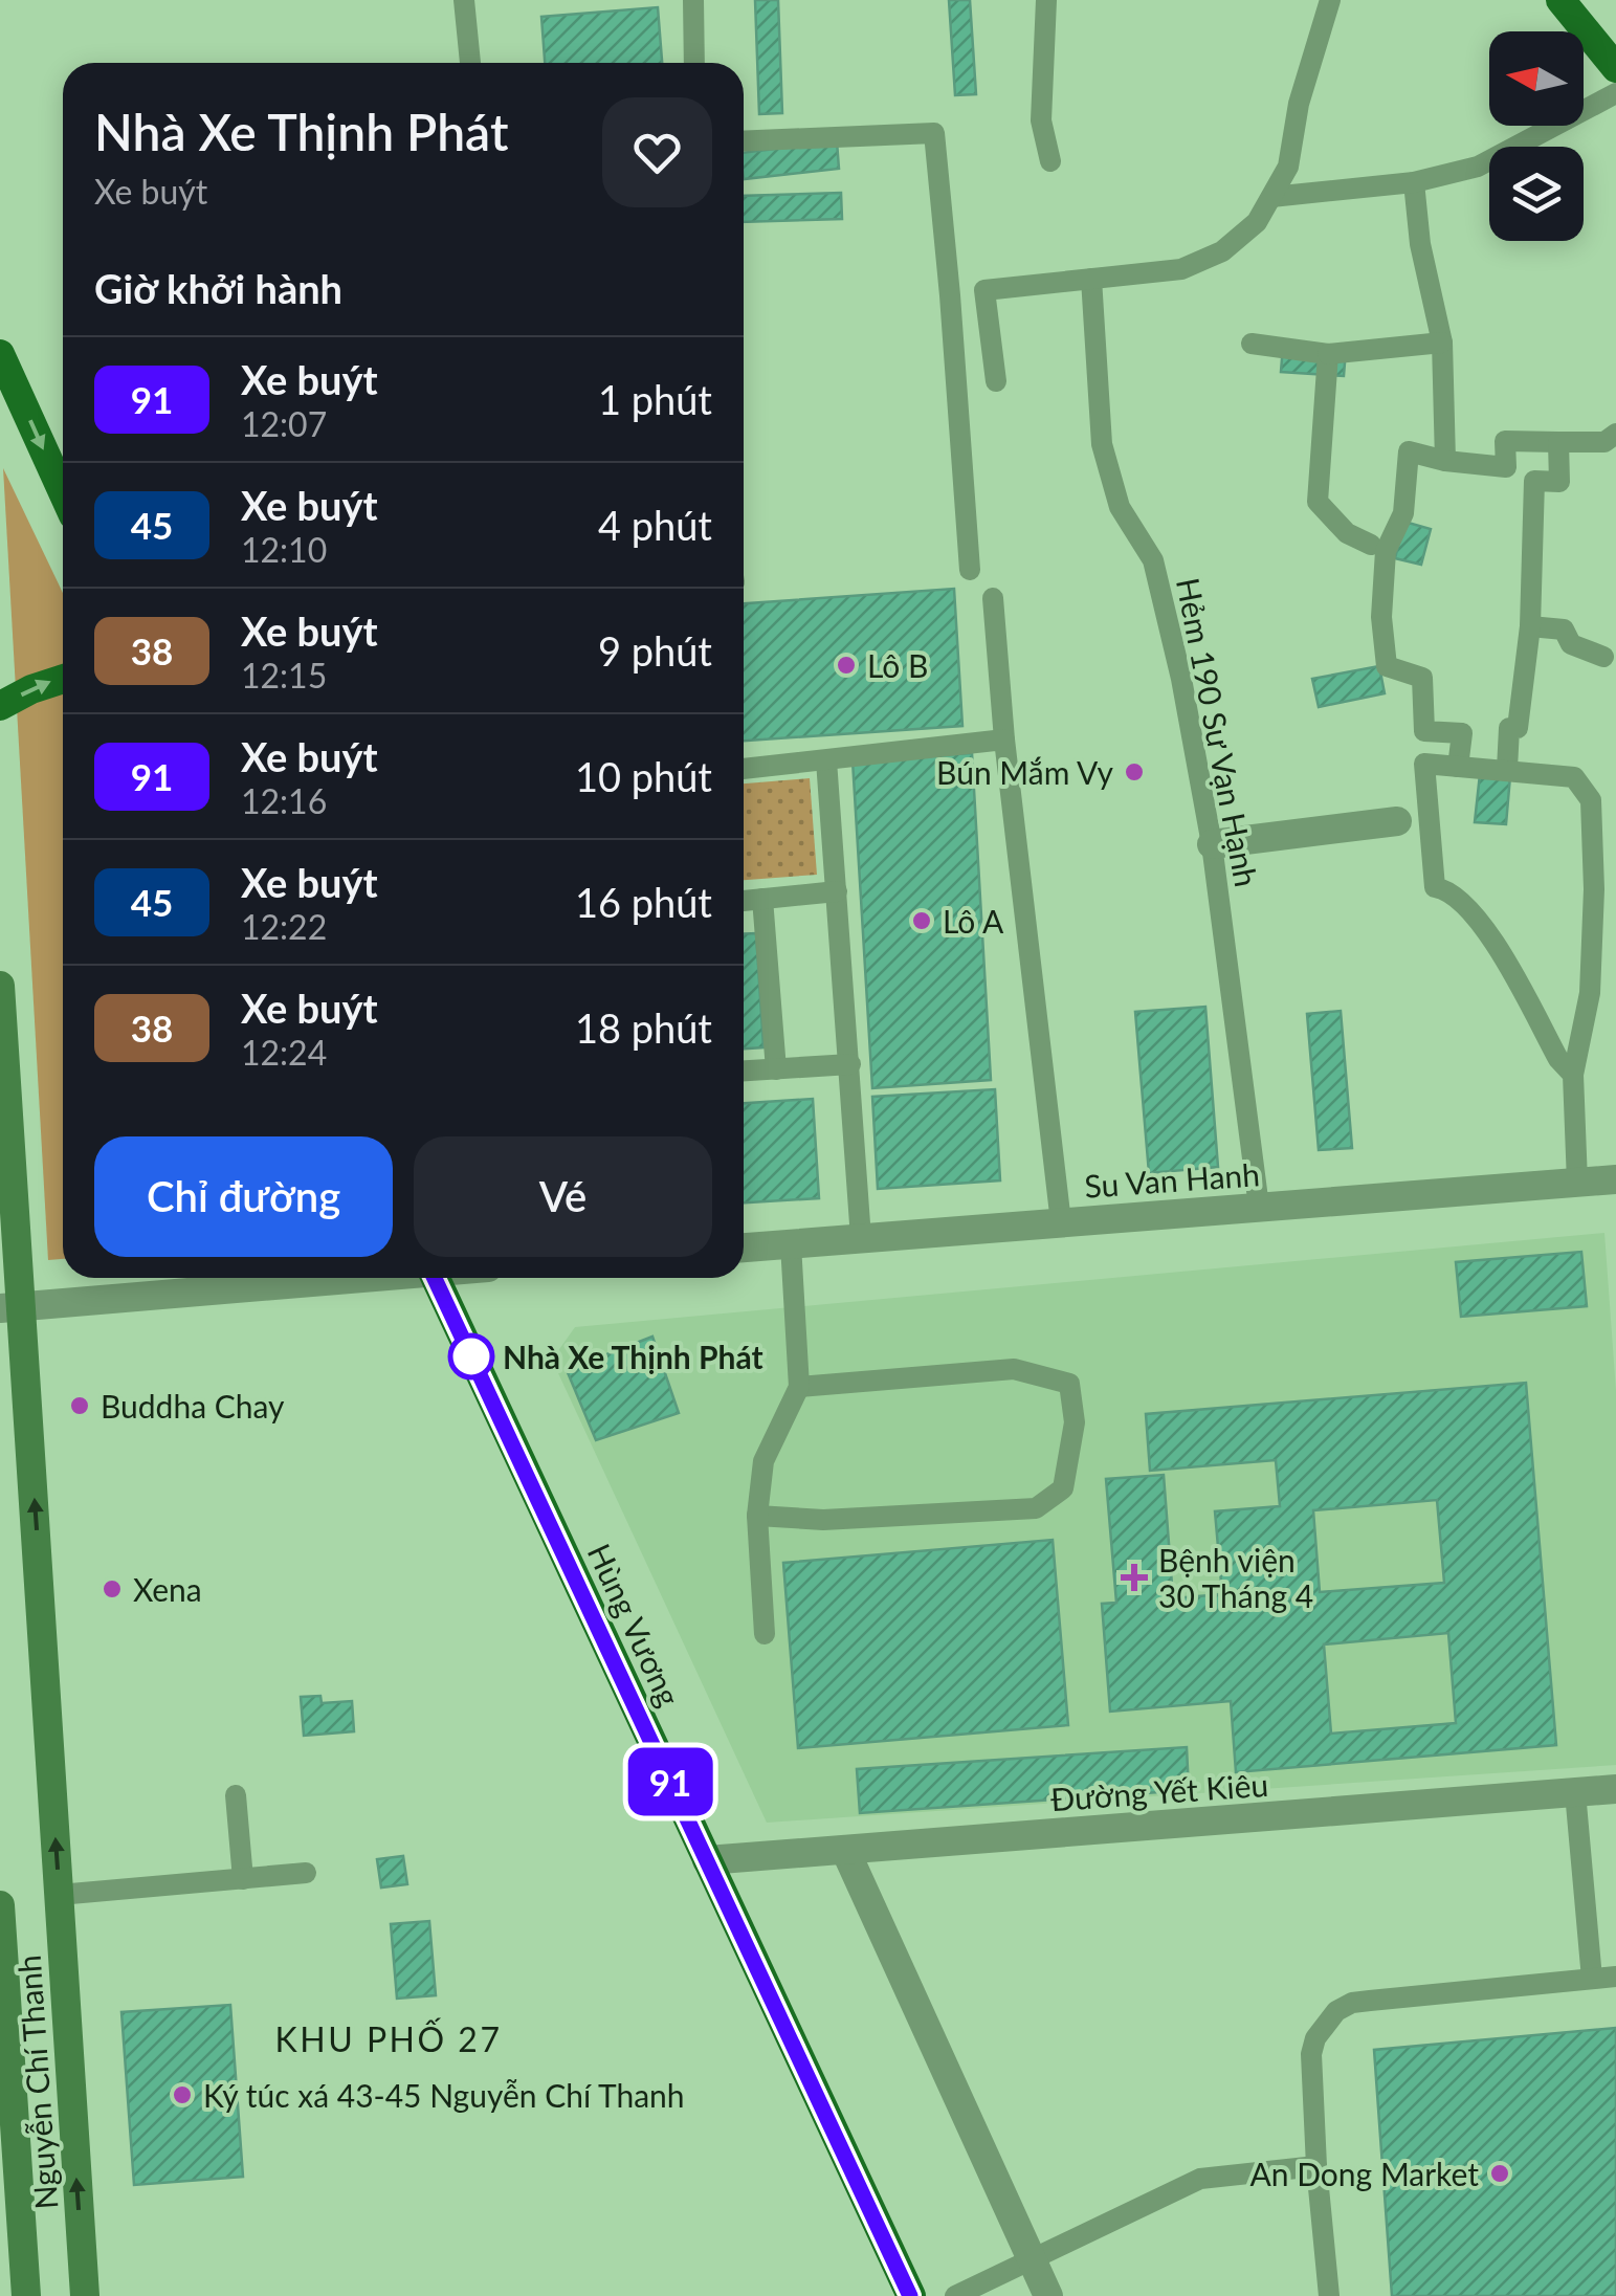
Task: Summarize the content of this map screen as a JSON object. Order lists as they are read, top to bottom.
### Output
{
  "streets": {
    "main road": ["Hùng Vương", "Nguyễn Chí Thanh"],
    "street": ["Su Van Hanh", "Đường Yết Kiêu"],
    "lane": ["Hẻm 190 Sư Vạn Hạnh"]
  },
  "crossings": [
    ["Hẻm 190 Sư Vạn Hạnh", "Su Van Hanh"],
    ["Hùng Vương", "Đường Yết Kiêu"]
  ],
  "districts": ["KHU PHỐ 27"],
  "places": {
    "other": [
      "Lô B",
      "Bún Mắm Vy",
      "Lô A",
      "Nhà Xe Thịnh Phát",
      "Buddha Chay",
      "Xena",
      "Ký túc xá 43-45 Nguyễn Chí Thanh",
      "An Dong Market"
    ],
    "health": ["Bệnh viện 30 Tháng 4"]
  },
  "lines": ["bus line 91"],
  "north": "left",
  "page": {
    "on_map": "91",
    "heading": [
      ["Nhà Xe Thịnh Phát", "Xe buýt"],
      "Giờ khởi hành"
    ],
    "list": [
      {
        "mark": "91",
        "name": "Xe buýt",
        "note": "12:07",
        "value": "1 phút"
      },
      {
        "mark": "45",
        "name": "Xe buýt",
        "note": "12:10",
        "value": "4 phút"
      },
      {
        "mark": "38",
        "name": "Xe buýt",
        "note": "12:15",
        "value": "9 phút"
      },
      {
        "mark": "91",
        "name": "Xe buýt",
        "note": "12:16",
        "value": "10 phút"
      },
      {
        "mark": "45",
        "name": "Xe buýt",
        "note": "12:22",
        "value": "16 phút"
      },
      {
        "mark": "38",
        "name": "Xe buýt",
        "note": "12:24",
        "value": "18 phút"
      }
    ],
    "buttons": ["Chỉ đường", "Vé"]
  }
}
